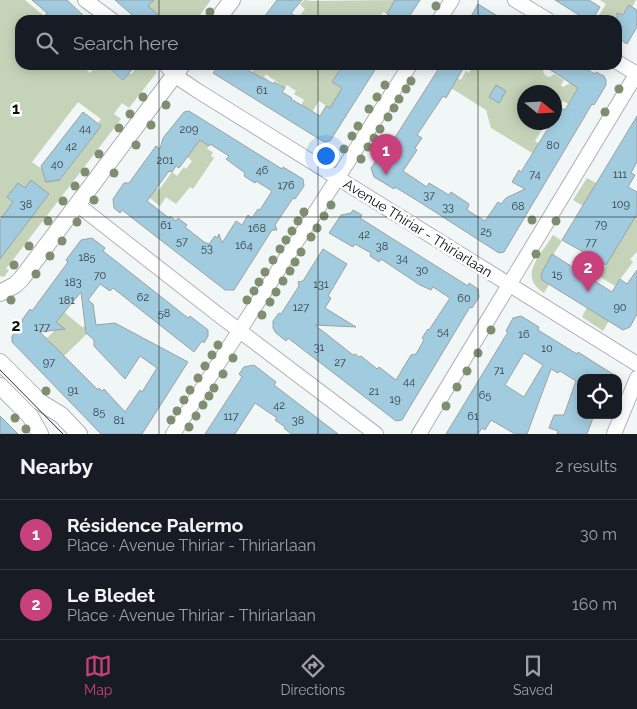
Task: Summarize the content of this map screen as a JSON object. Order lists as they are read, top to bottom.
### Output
{
  "streets": {
    "street": ["Avenue Thiriar - Thiriarlaan"]
  },
  "house_numbers": [
    "61",
    "44",
    "209",
    "80",
    "42",
    "201",
    "40",
    "46",
    "74",
    "111",
    "176",
    "37",
    "38",
    "109",
    "68",
    "33",
    "79",
    "61",
    "168",
    "25",
    "42",
    "57",
    "77",
    "164",
    "38",
    "53",
    "185",
    "34",
    "30",
    "15",
    "70",
    "183",
    "131",
    "62",
    "60",
    "181",
    "127",
    "90",
    "58",
    "177",
    "54",
    "16",
    "31",
    "10",
    "97",
    "27",
    "71",
    "44",
    "91",
    "21",
    "65",
    "19",
    "42",
    "85",
    "117",
    "61",
    "81",
    "38"
  ],
  "north": "right",
  "page": {
    "search": "Search here",
    "pins": ["1", "2"],
    "heading": ["Nearby", "2 results"],
    "list": [
      {
        "mark": "1",
        "name": "Résidence Palermo",
        "note": "Place · Avenue Thiriar - Thiriarlaan",
        "value": "30 m"
      },
      {
        "mark": "2",
        "name": "Le Bledet",
        "note": "Place · Avenue Thiriar - Thiriarlaan",
        "value": "160 m"
      }
    ],
    "nav": ["Map", "Directions", "Saved"]
  },
  "grid": {
    "rows": ["1", "2"]
  }
}
